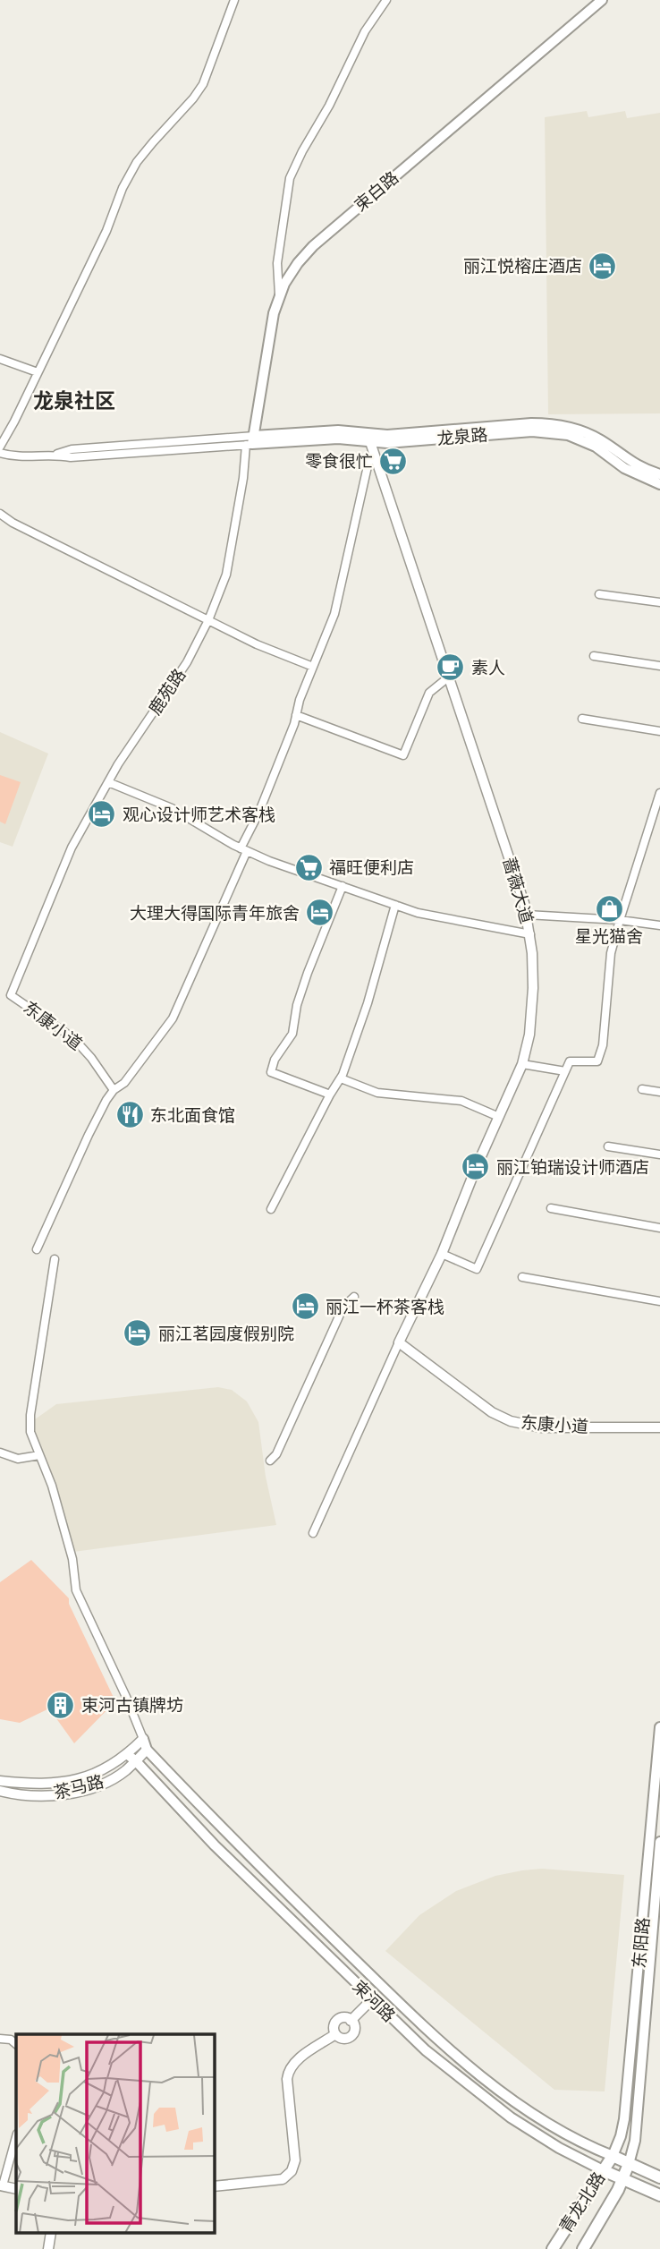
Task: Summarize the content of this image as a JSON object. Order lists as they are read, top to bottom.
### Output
{
  "streets": {
    "main road": [
      "束白路",
      "龙泉路",
      "东阳路",
      "束河路",
      "青龙北路"
    ],
    "street": [
      "鹿苑路",
      "蔷薇大道",
      "东康小道",
      "茶马路"
    ]
  },
  "crossings": [
    ["束白路", "龙泉路"],
    ["束白路", "鹿苑路"],
    ["龙泉路", "鹿苑路"],
    ["龙泉路", "蔷薇大道"],
    ["鹿苑路", "东康小道"],
    ["蔷薇大道", "东康小道"],
    ["茶马路", "束河路"],
    ["东阳路", "束河路"],
    ["东阳路", "青龙北路"],
    ["束河路", "青龙北路"]
  ],
  "districts": ["龙泉社区"],
  "places": {
    "hotel": [
      "丽江悦榕庄酒店",
      "观心设计师艺术客栈",
      "大理大得国际青年旅舍",
      "丽江铂瑞设计师酒店",
      "丽江一杯茶客栈",
      "丽江茗园度假别院"
    ],
    "supermarket": ["零食很忙", "福旺便利店"],
    "cafe": ["素人"],
    "shop": ["星光猫舍"],
    "restaurant": ["东北面食馆"],
    "building": ["束河古镇牌坊"]
  }
}
